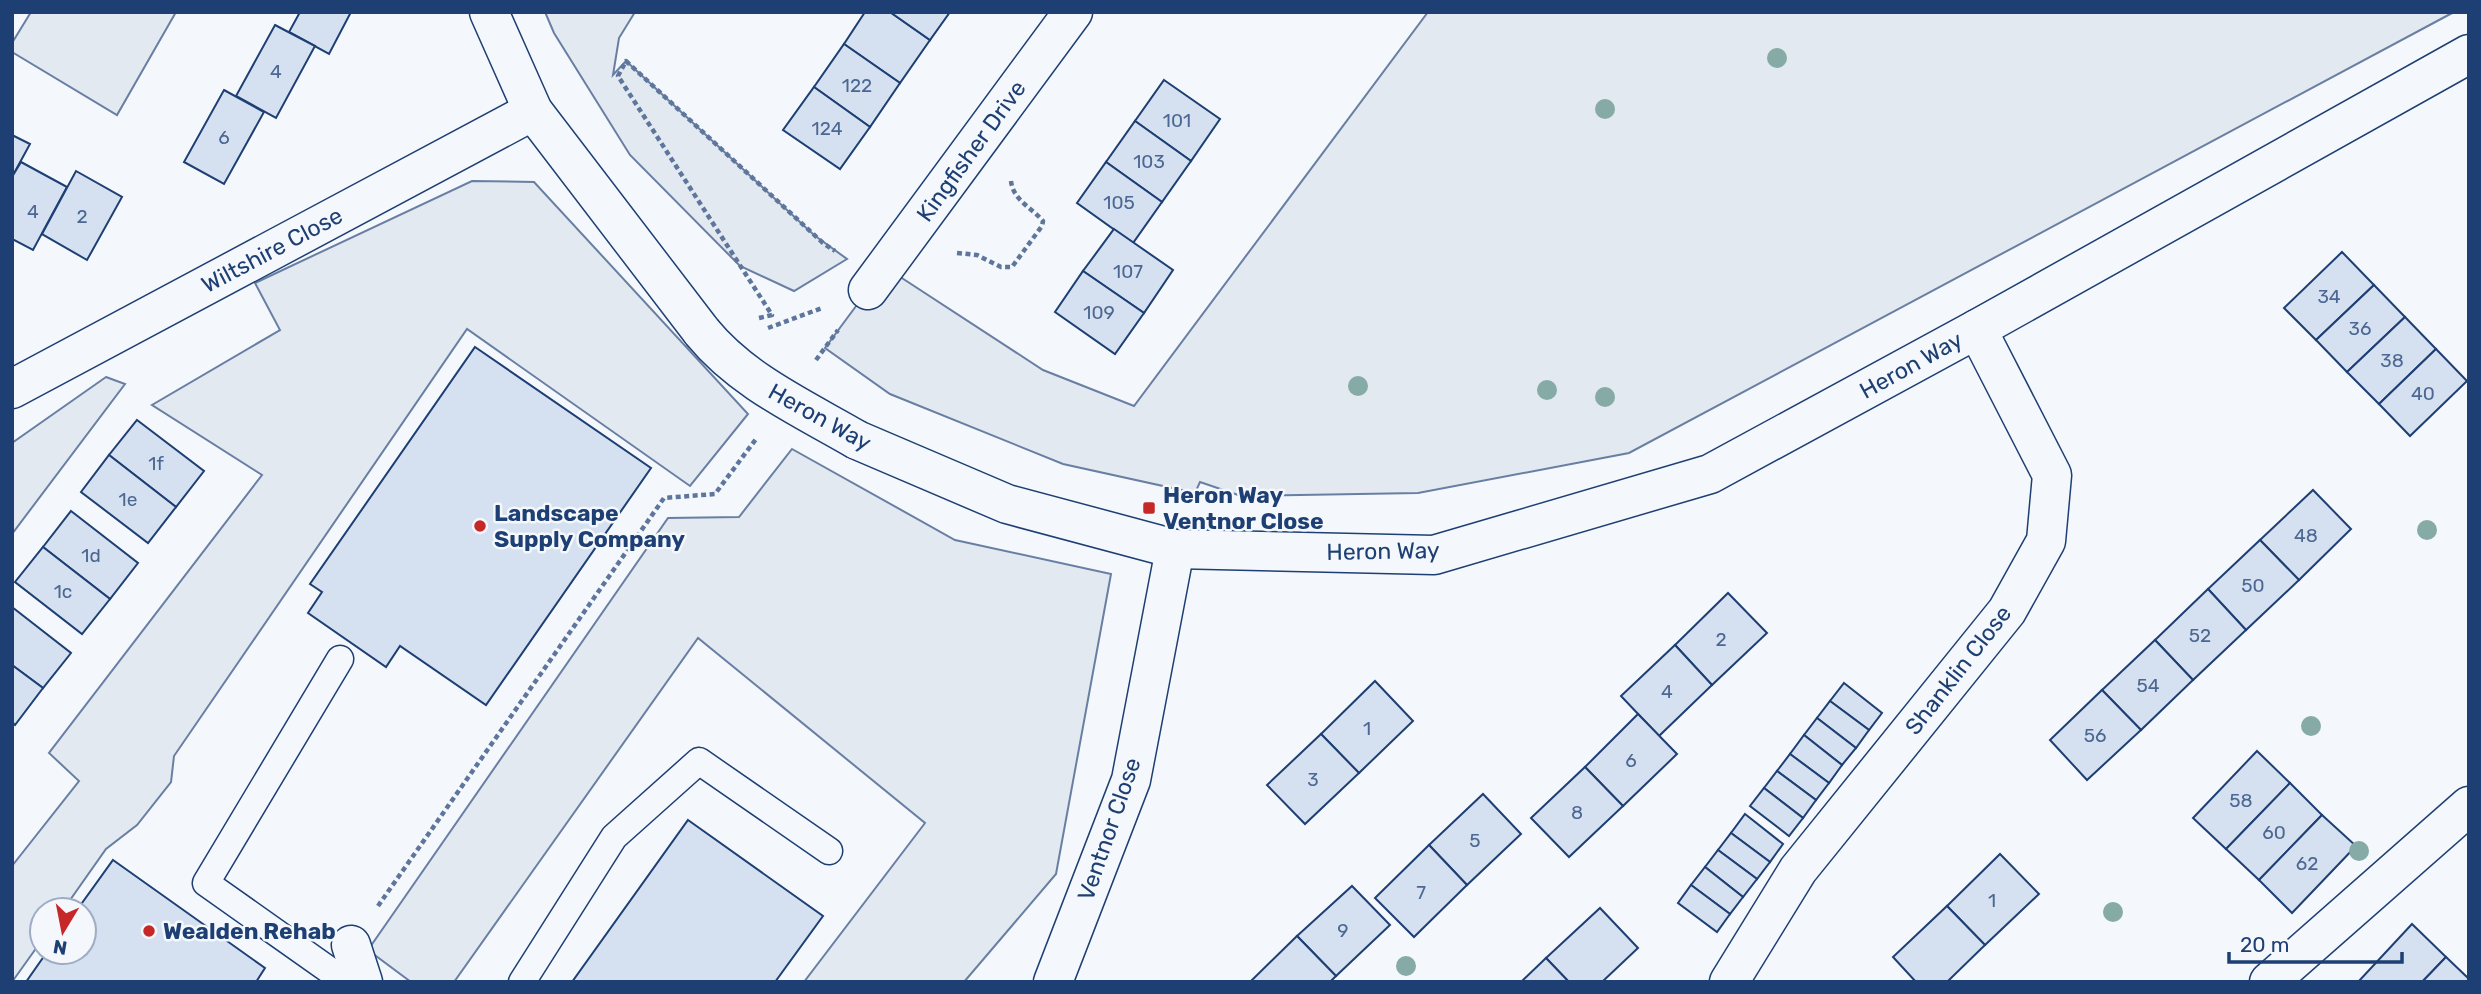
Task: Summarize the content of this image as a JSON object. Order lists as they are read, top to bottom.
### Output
{
  "streets": {
    "street": [
      "Kingfisher Drive",
      "Wiltshire Close",
      "Heron Way",
      "Shanklin Close",
      "Ventnor Close"
    ]
  },
  "crossings": [
    ["Wiltshire Close", "Heron Way"],
    ["Heron Way", "Shanklin Close"],
    ["Heron Way", "Ventnor Close"]
  ],
  "places": {
    "transit": ["Heron Way Ventnor Close"],
    "other": ["Landscape Supply Company", "Wealden Rehab"]
  },
  "house_numbers": [
    "4",
    "122",
    "101",
    "124",
    "6",
    "103",
    "105",
    "4",
    "2",
    "107",
    "34",
    "109",
    "36",
    "38",
    "40",
    "1f",
    "1e",
    "48",
    "1d",
    "50",
    "1c",
    "52",
    "2",
    "54",
    "4",
    "1",
    "56",
    "6",
    "3",
    "58",
    "8",
    "60",
    "5",
    "62",
    "7",
    "1",
    "9"
  ],
  "scale_bar": "20 m",
  "north": "bottom"
}
